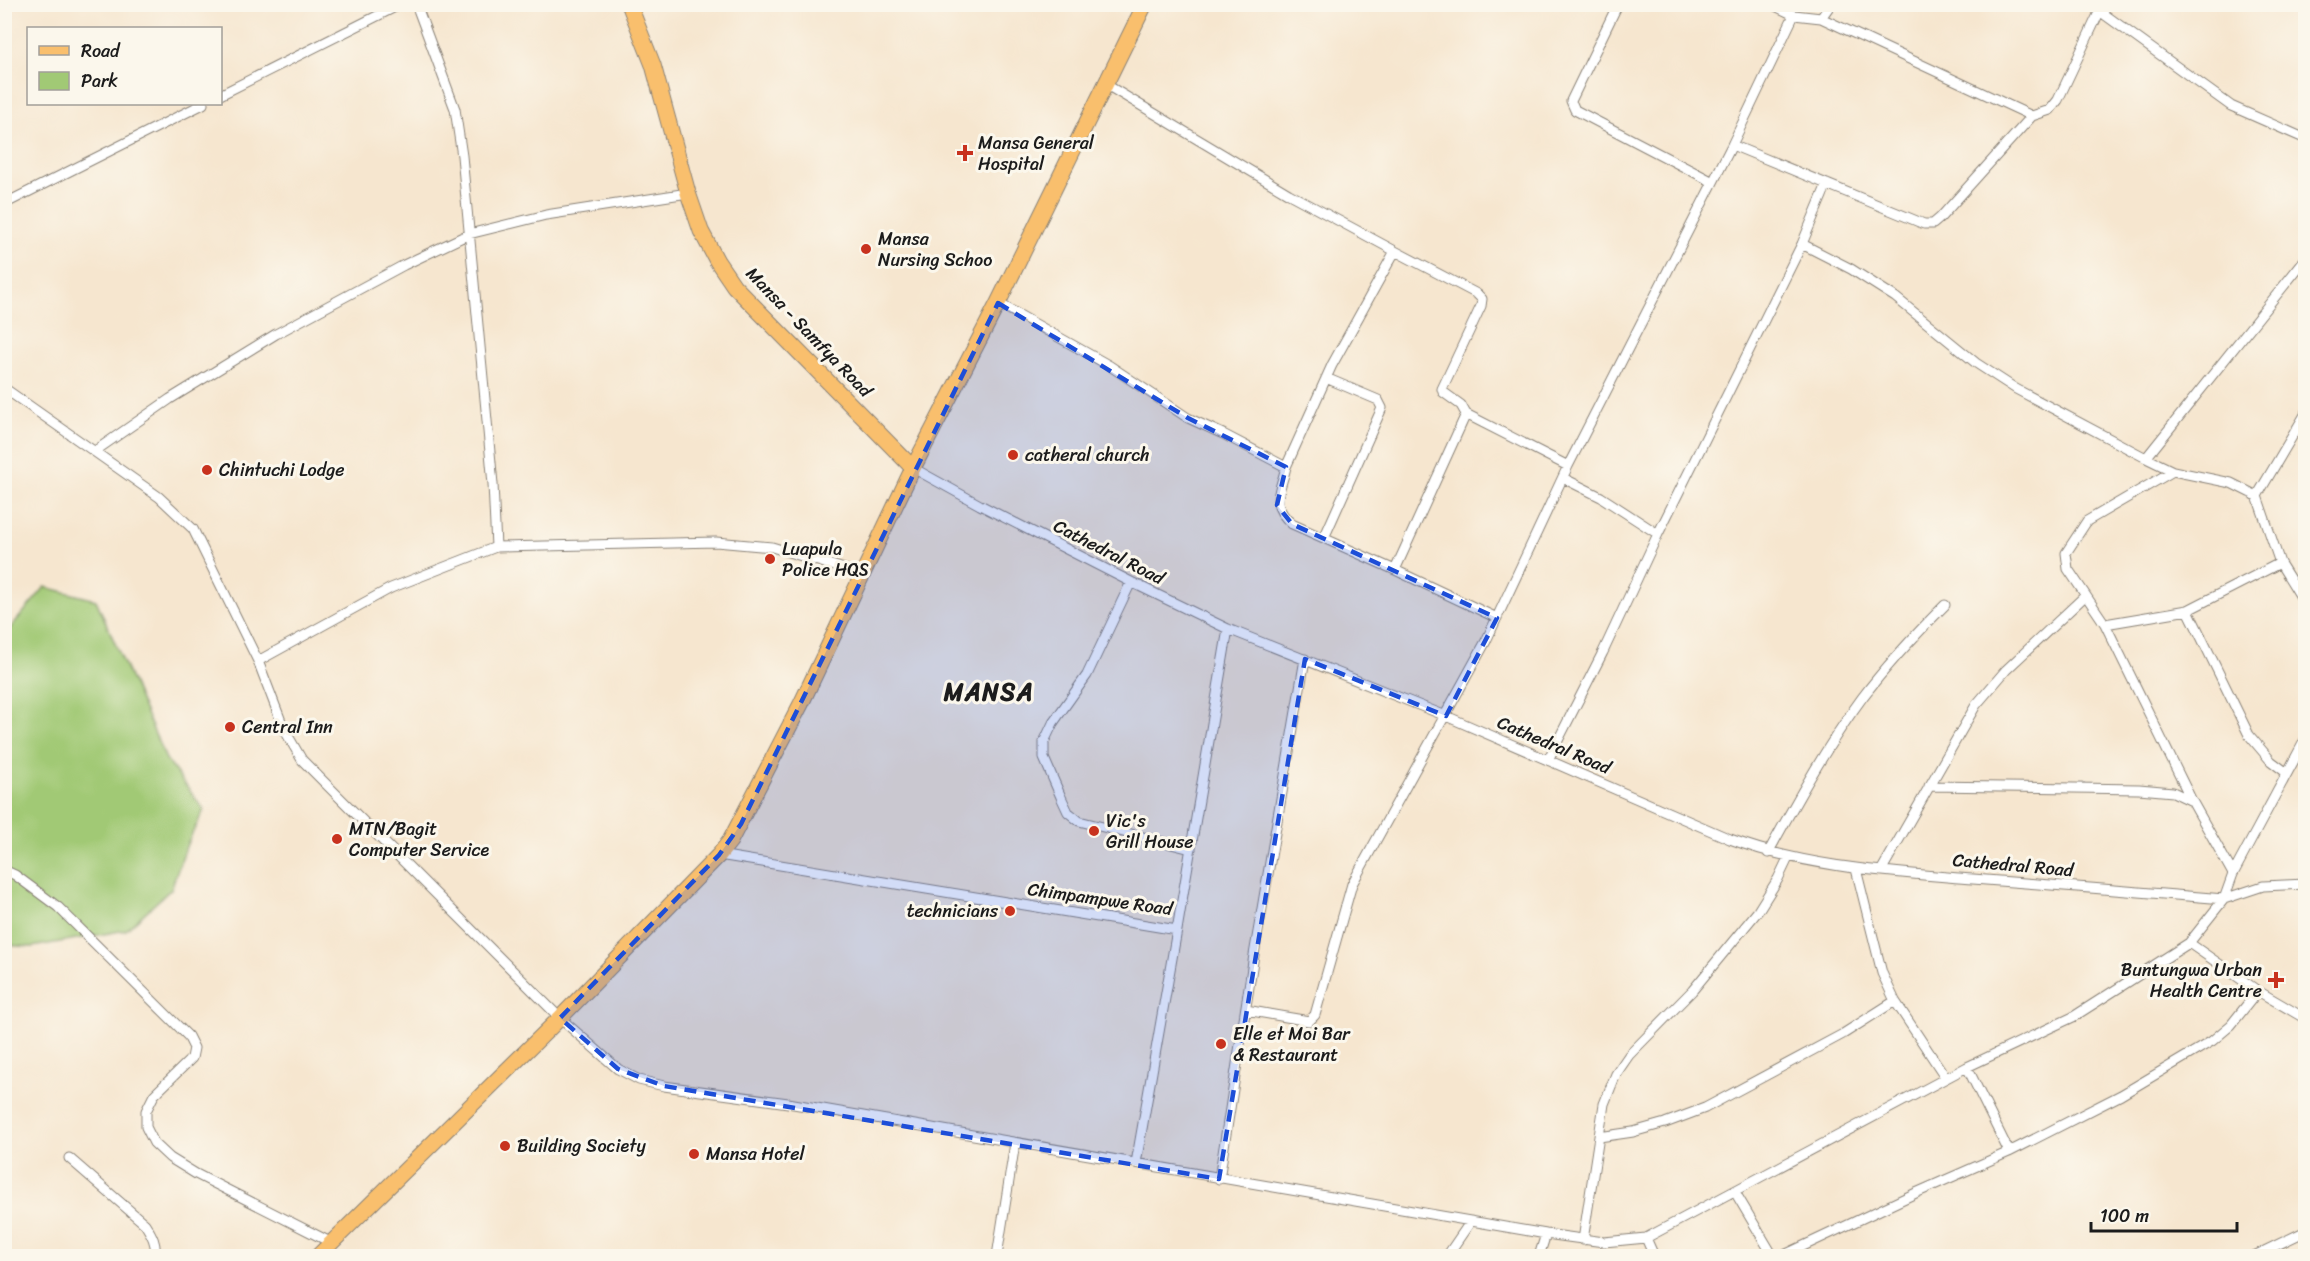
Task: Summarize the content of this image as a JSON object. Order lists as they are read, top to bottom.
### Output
{
  "streets": {
    "main road": ["Mansa - Samfya Road"],
    "street": ["Cathedral Road", "Chimpampwe Road"]
  },
  "crossings": [
    ["Mansa - Samfya Road", "Cathedral Road"],
    ["Cathedral Road", "Chimpampwe Road"]
  ],
  "districts": ["MANSA"],
  "places": {
    "health": ["Mansa General Hospital", "Buntungwa Urban Health Centre"],
    "other": [
      "Mansa Nursing Schoo",
      "catheral church",
      "Chintuchi Lodge",
      "Luapula Police HQS",
      "Central Inn",
      "Vic's Grill House",
      "MTN/Bagit Computer Service",
      "technicians",
      "Elle et Moi Bar & Restaurant",
      "Building Society",
      "Mansa Hotel"
    ]
  },
  "legend": ["Road", "Park"],
  "scale_bar": "100 m"
}
